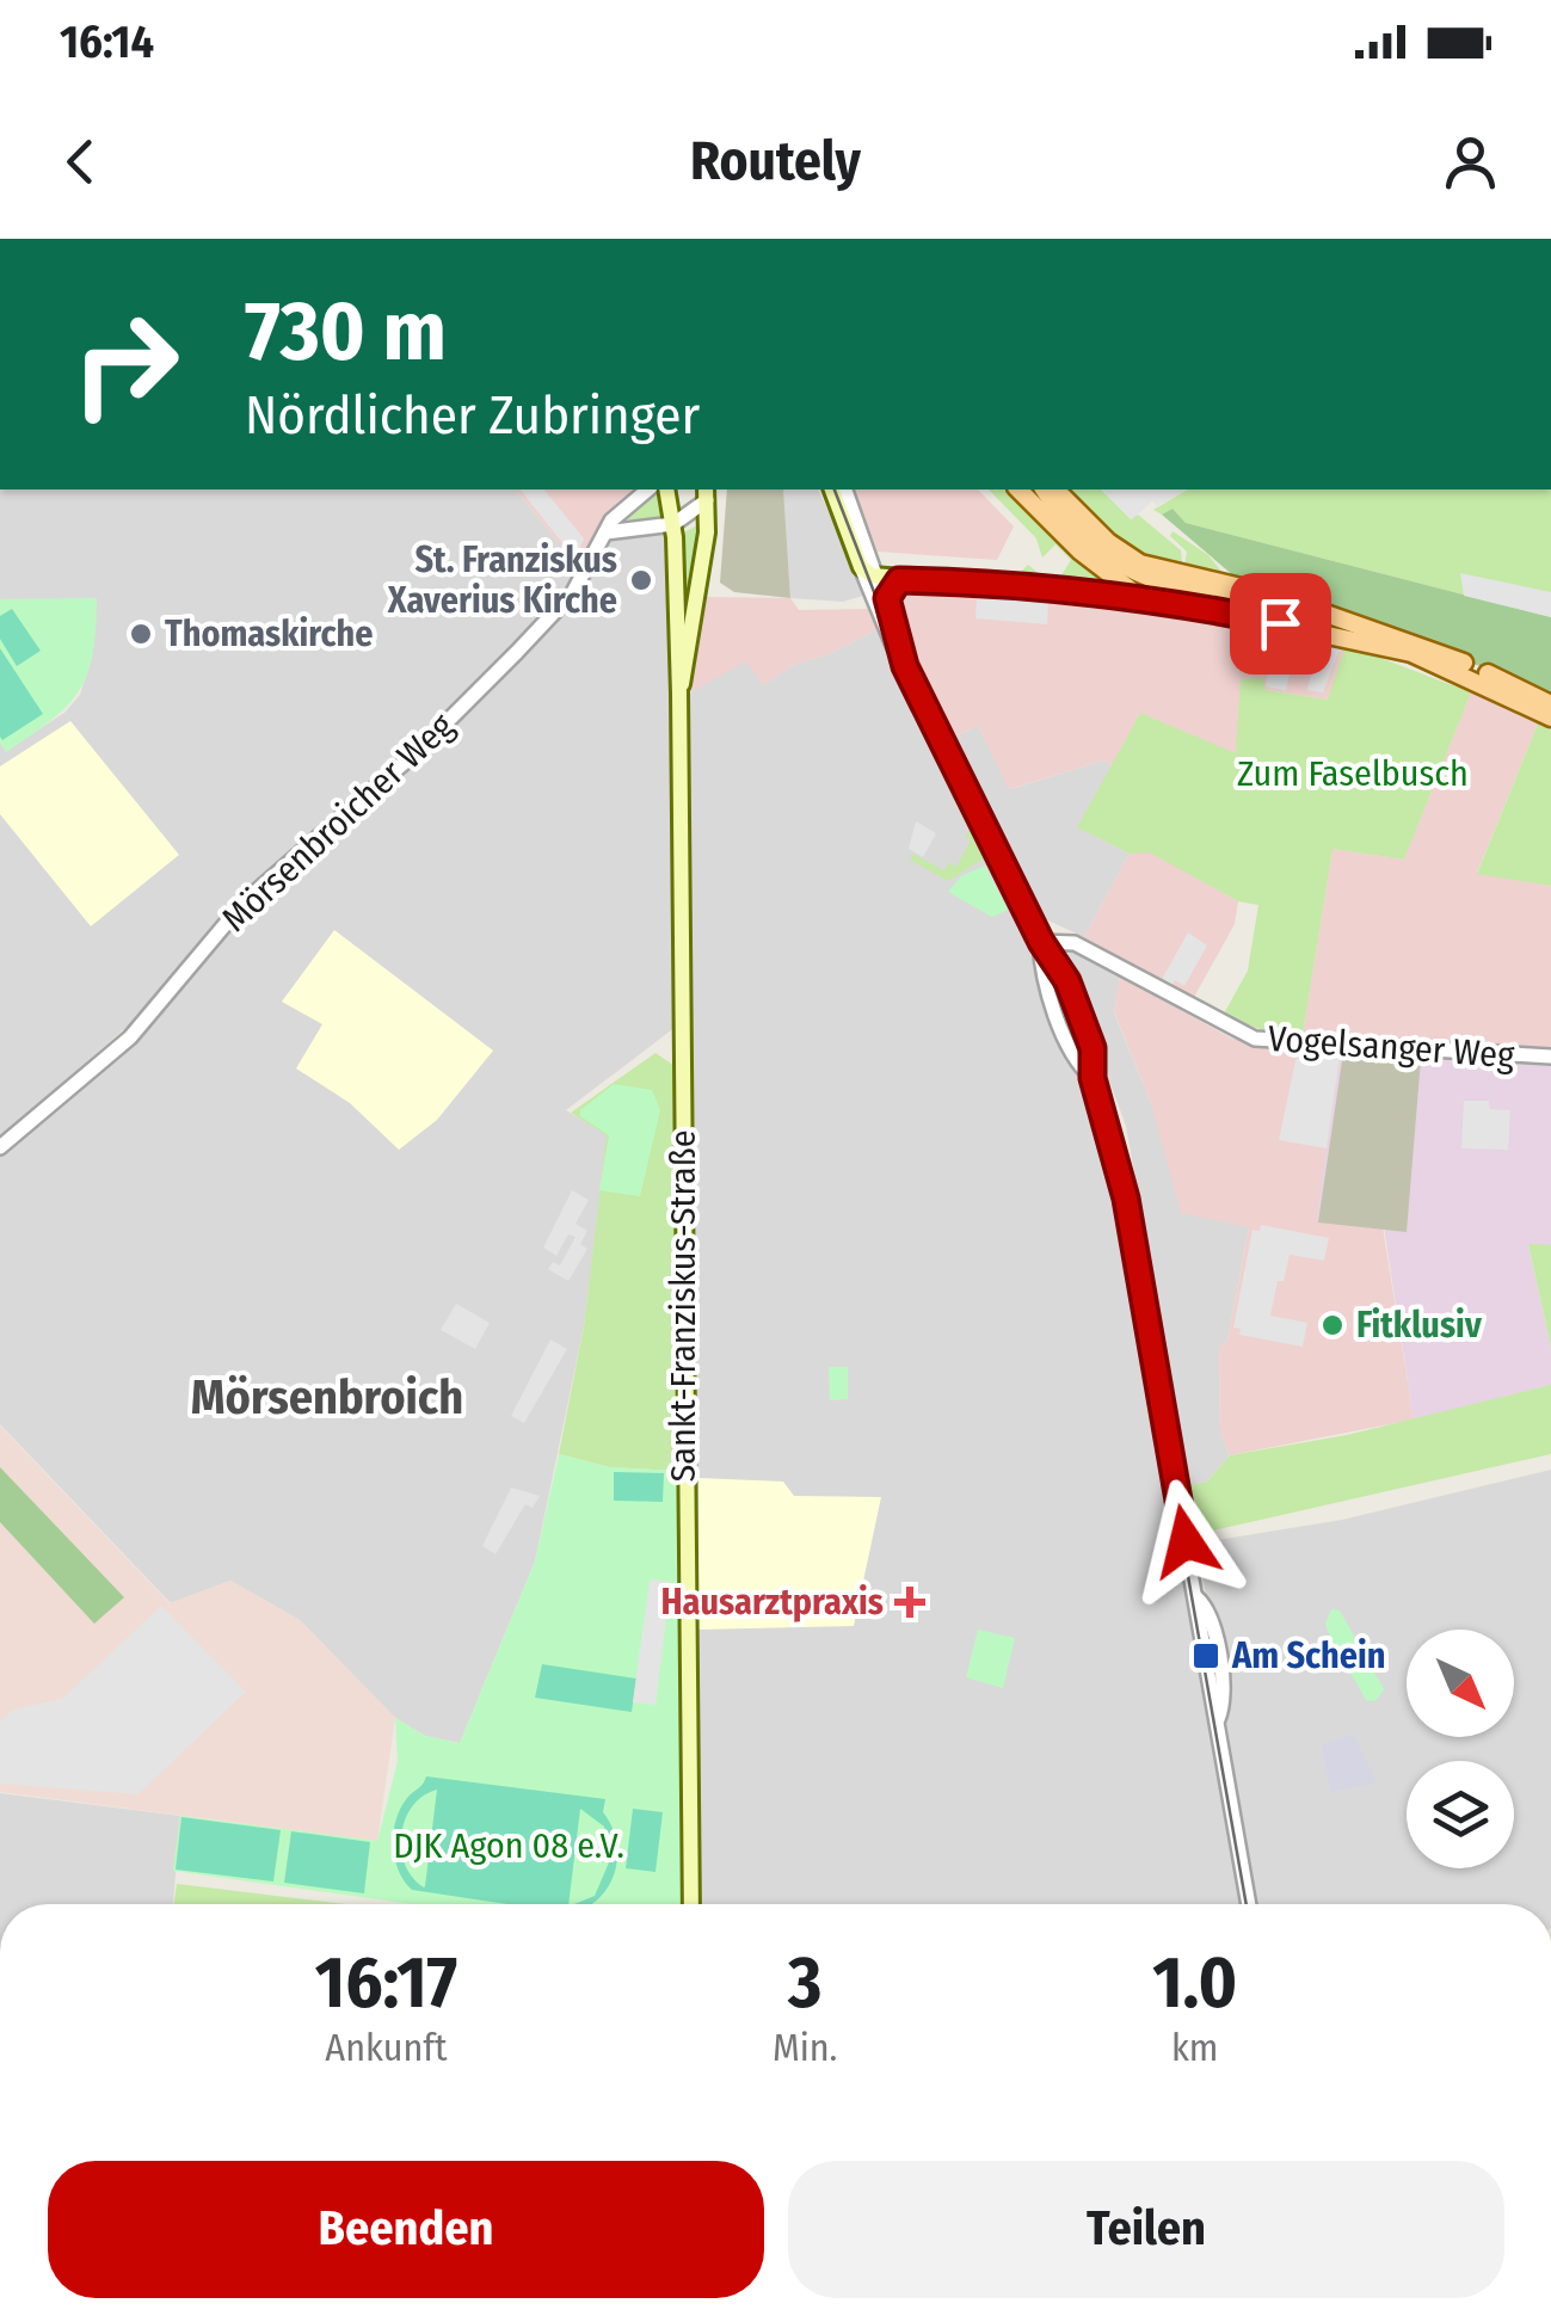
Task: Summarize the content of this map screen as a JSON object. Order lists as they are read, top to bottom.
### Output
{
  "streets": {
    "main road": ["Sankt-Franziskus-Straße"],
    "street": ["Mörsenbroicher Weg", "Vogelsanger Weg"]
  },
  "districts": ["Mörsenbroich"],
  "parks": ["Zum Faselbusch", "DJK Agon 08 e.V."],
  "places": {
    "other": ["St. Franziskus Xaverius Kirche", "Thomaskirche", "Fitklusiv"],
    "health": ["Hausarztpraxis"],
    "transit": ["Am Schein"]
  },
  "north": "bottom right",
  "page": {
    "status": "16:14",
    "header": "Routely",
    "turn": ["730 m", "Nördlicher Zubringer"],
    "eta": [
      "16:17",
      "Ankunft",
      "3",
      "Min.",
      "1.0",
      "km"
    ],
    "buttons": ["Beenden", "Teilen"]
  }
}
